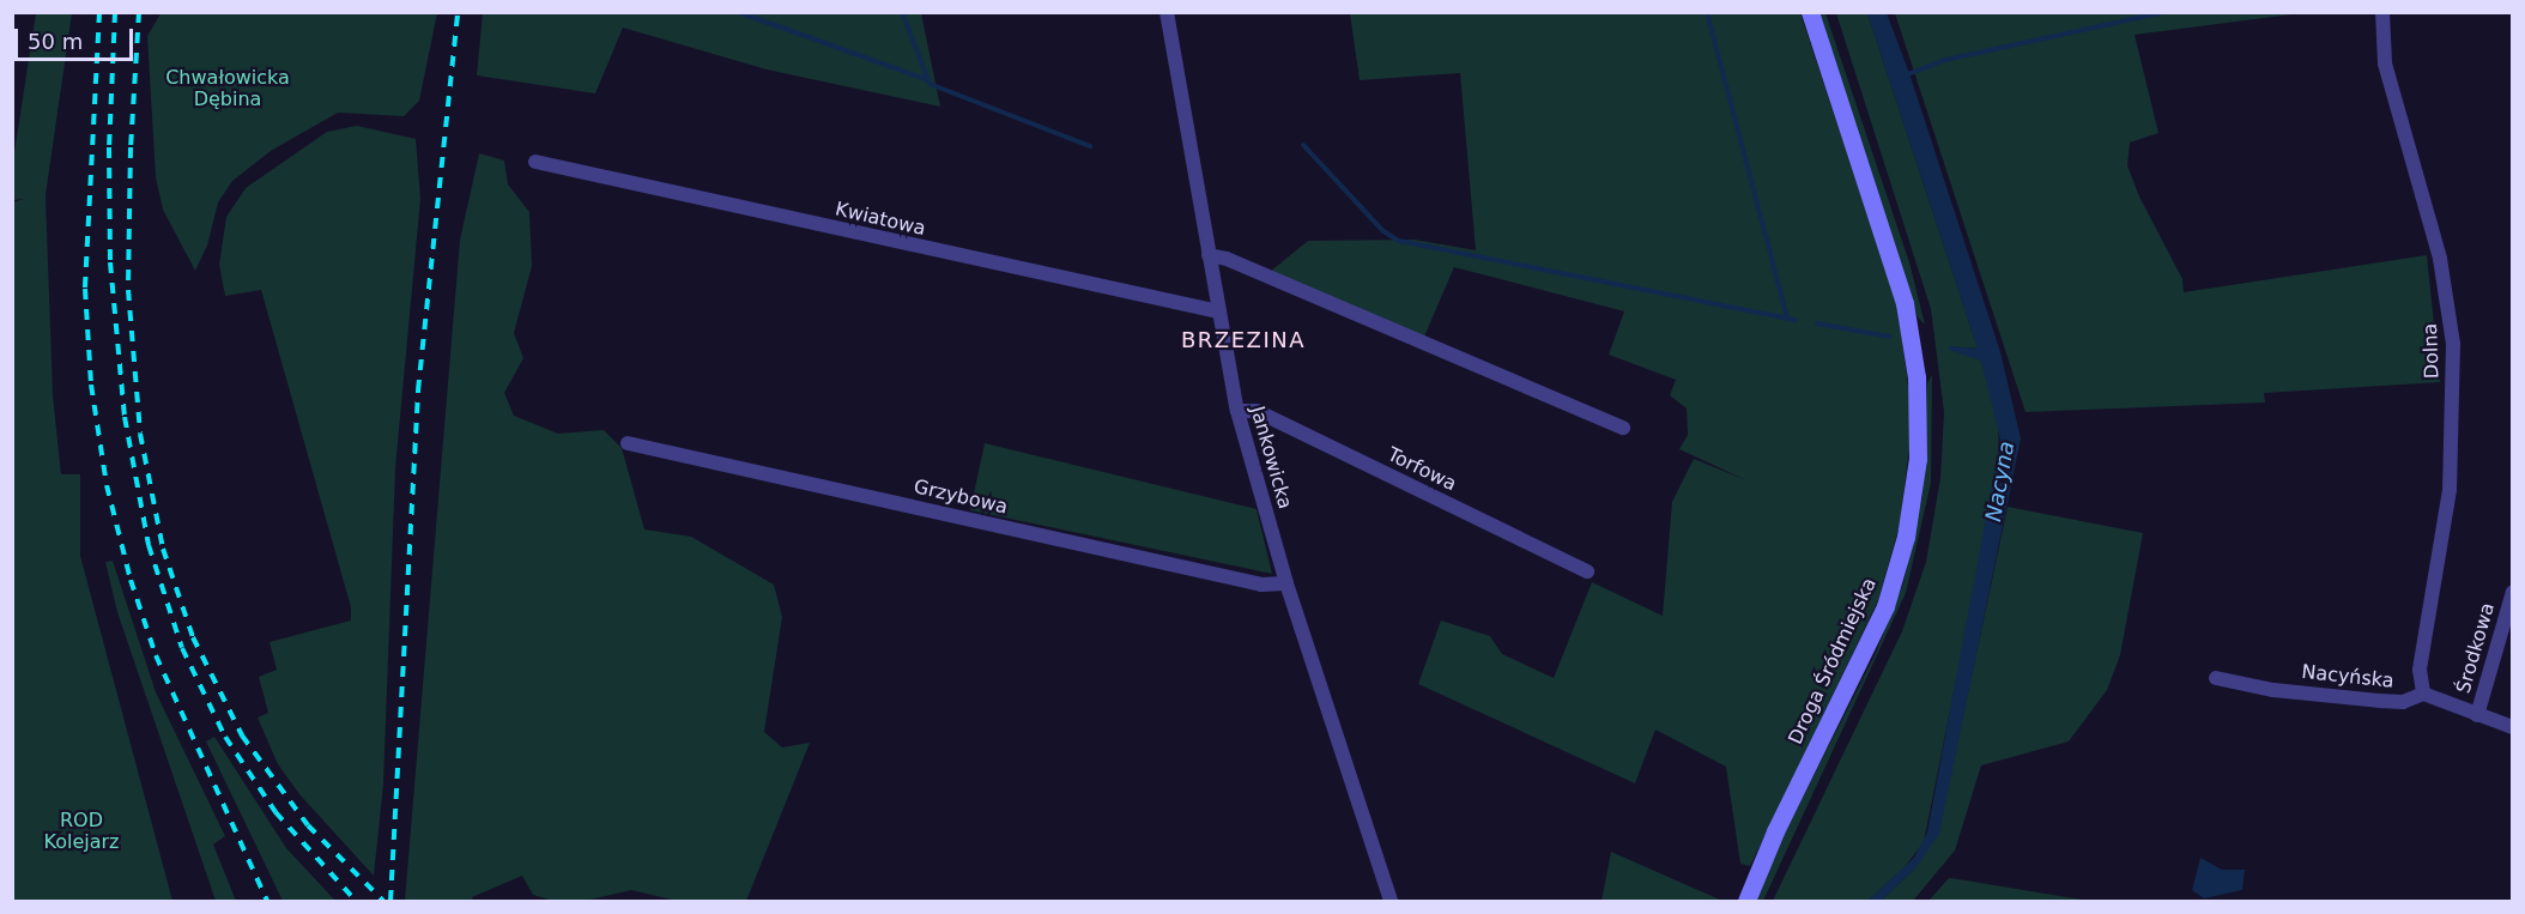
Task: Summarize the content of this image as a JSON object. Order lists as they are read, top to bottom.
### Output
{
  "streets": {
    "main road": ["Droga Śródmiejska"],
    "street": [
      "Kwiatowa",
      "Dolna",
      "Jankowicka",
      "Torfowa",
      "Grzybowa",
      "Środkowa",
      "Nacyńska"
    ]
  },
  "crossings": [
    ["Kwiatowa", "Jankowicka"],
    ["Dolna", "Nacyńska"],
    ["Jankowicka", "Torfowa"],
    ["Jankowicka", "Grzybowa"]
  ],
  "districts": ["BRZEZINA"],
  "water": ["Nacyna"],
  "parks": ["Chwałowicka Dębina", "ROD Kolejarz"],
  "scale_bar": "50 m"
}
